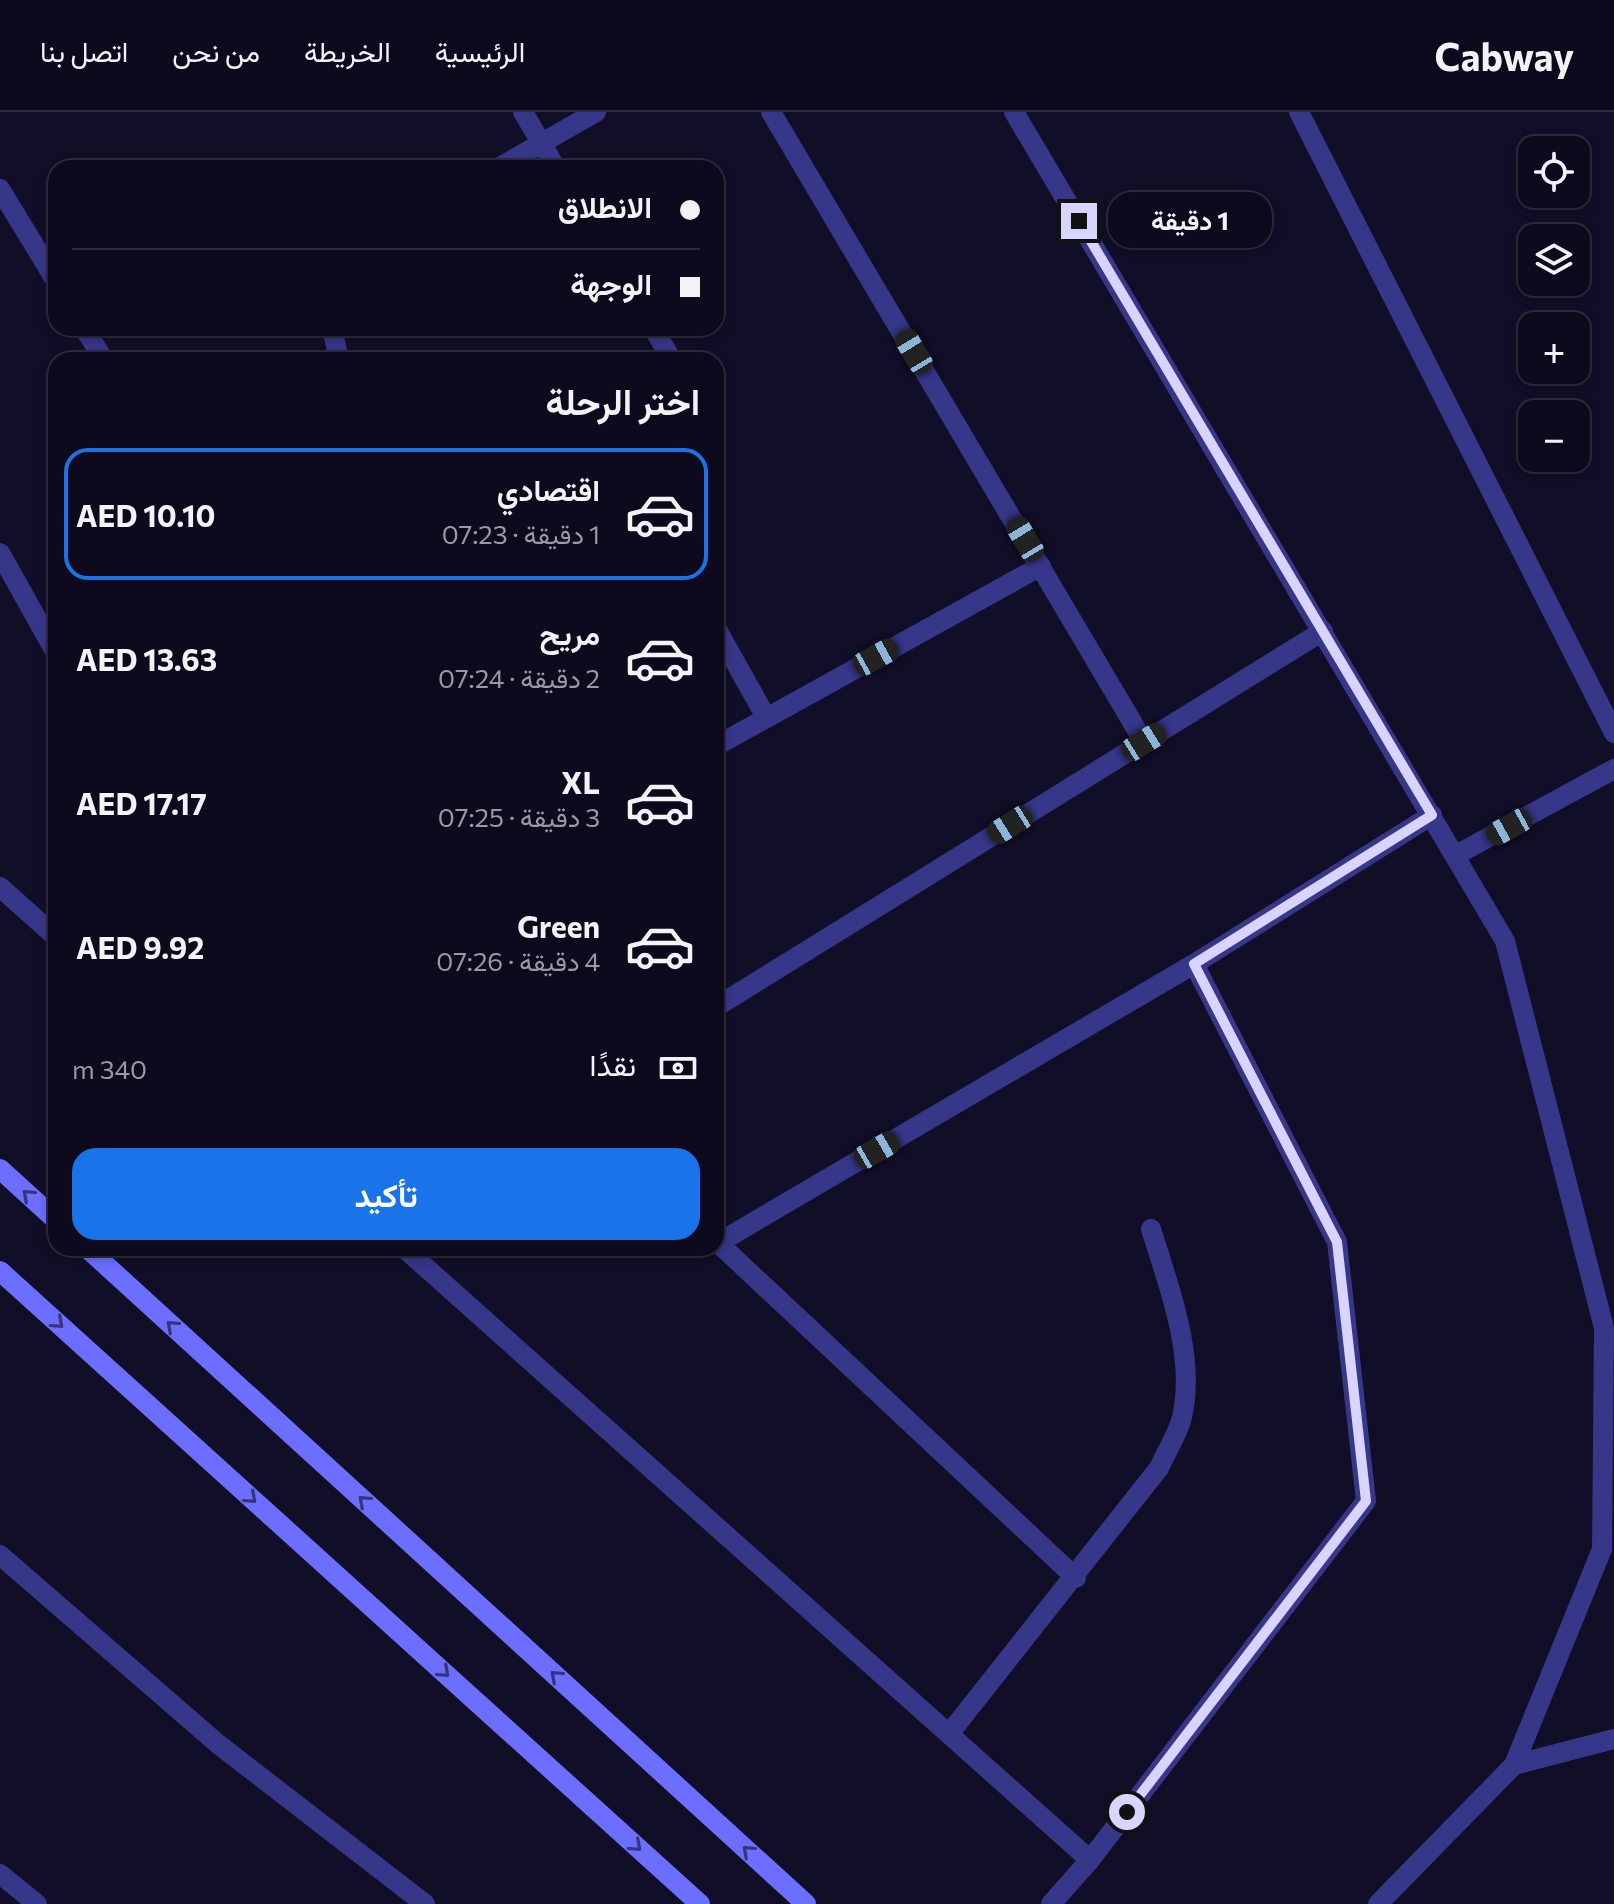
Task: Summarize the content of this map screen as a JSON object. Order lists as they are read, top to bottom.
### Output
{
  "page": {
    "header": "Cabway",
    "nav": [
      "الرئيسية",
      "الخريطة",
      "من نحن",
      "اتصل بنا"
    ],
    "map_buttons": ["+", "−"],
    "banner": ["الانطلاق", "الوجهة"],
    "bubble": "1 دقيقة",
    "heading": "اختر الرحلة",
    "list": [
      {
        "name": "اقتصادي",
        "note": "1 دقيقة · 07:23",
        "value": "AED 10.10"
      },
      {
        "name": "مريح",
        "note": "2 دقيقة · 07:24",
        "value": "AED 13.63"
      },
      {
        "name": "XL",
        "note": "3 دقيقة · 07:25",
        "value": "AED 17.17"
      },
      {
        "name": "Green",
        "note": "4 دقيقة · 07:26",
        "value": "AED 9.92"
      }
    ],
    "pay": ["نقدًا", "340 m"],
    "buttons": "تأكيد"
  }
}
